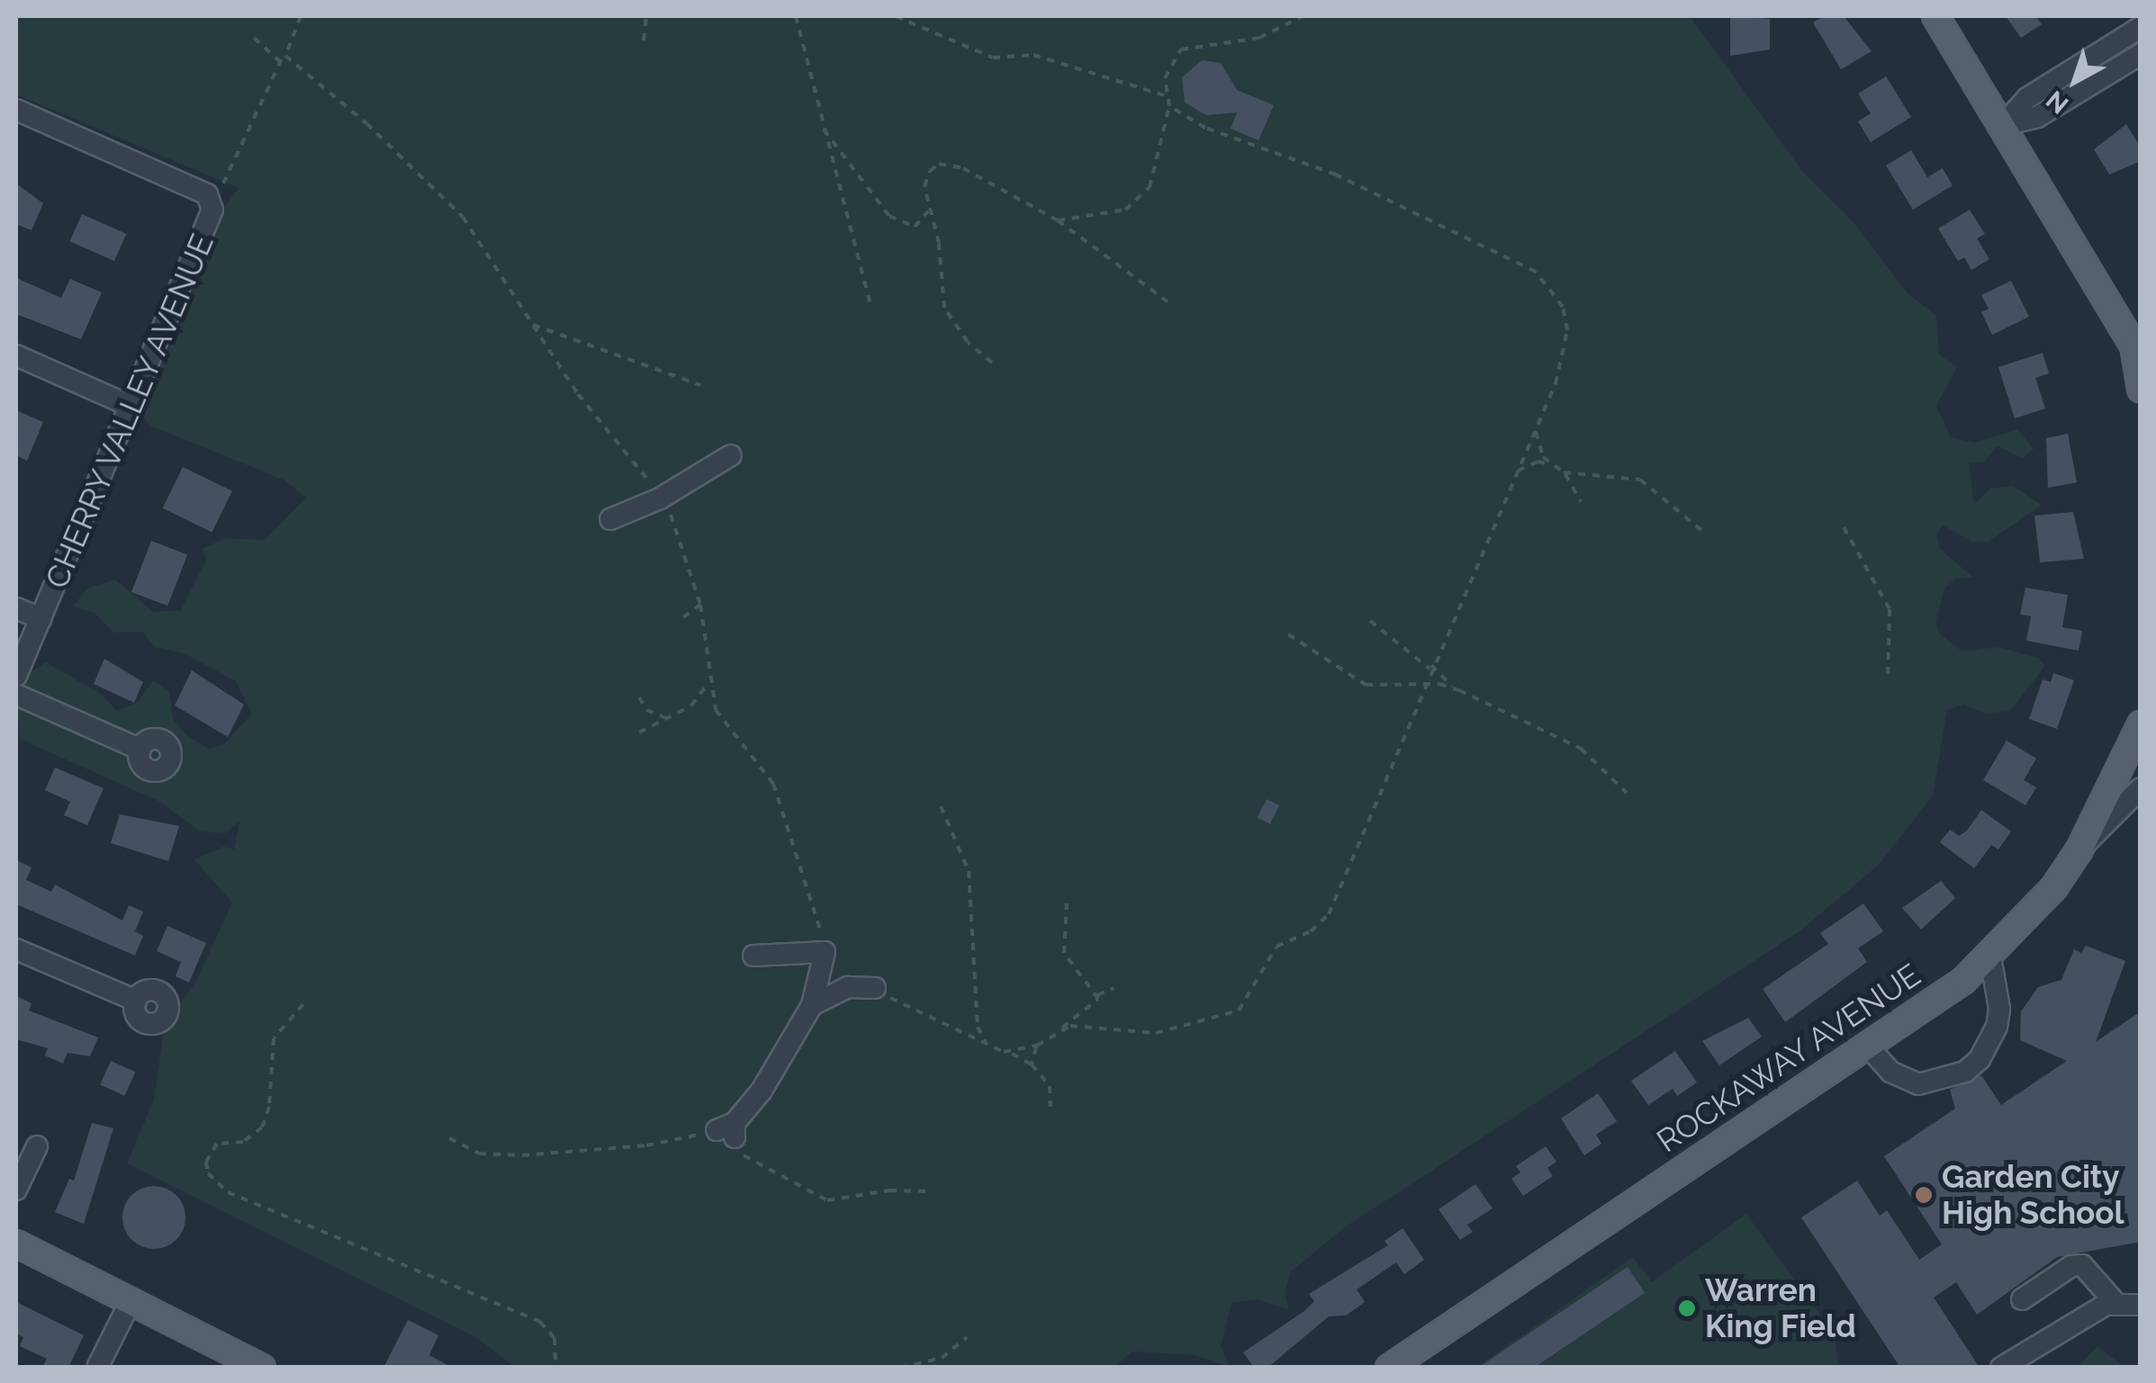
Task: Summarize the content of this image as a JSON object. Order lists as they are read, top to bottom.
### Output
{
  "streets": {
    "main road": ["ROCKAWAY AVENUE"],
    "street": ["CHERRY VALLEY AVENUE"]
  },
  "places": ["Garden City High School", "Warren King Field"],
  "north": "bottom left"
}
